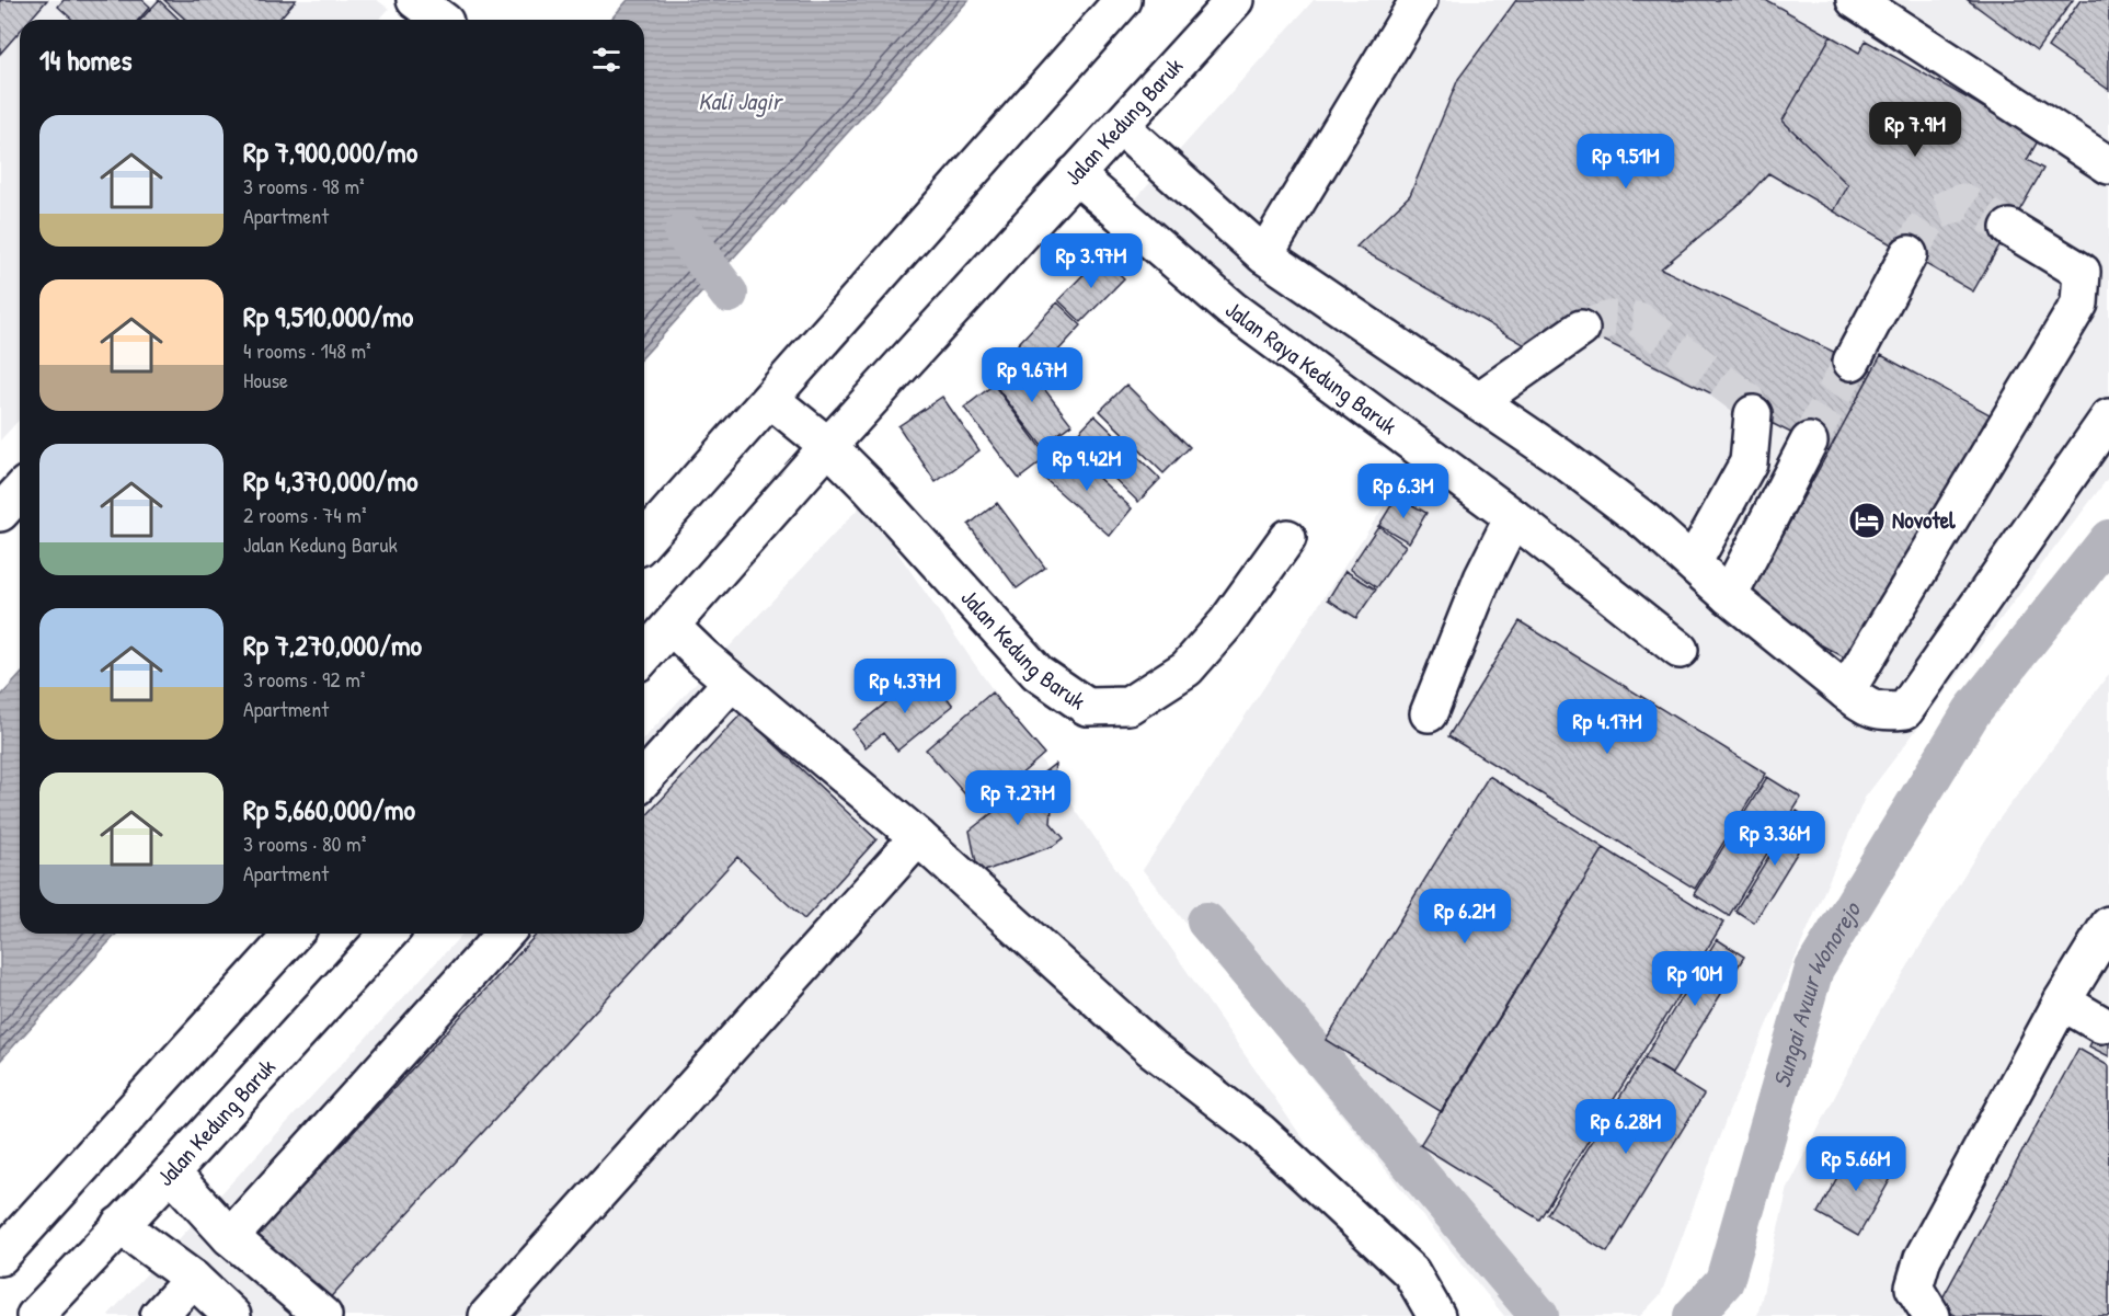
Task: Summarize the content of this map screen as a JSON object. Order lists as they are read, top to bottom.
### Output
{
  "streets": {
    "main road": ["Jalan Kedung Baruk", "Jalan Raya Kedung Baruk"]
  },
  "crossings": [
    ["Jalan Kedung Baruk", "Jalan Raya Kedung Baruk"]
  ],
  "water": ["Kali Jagir", "Sungai Avuur Wonorejo"],
  "places": {
    "hotel": ["Novotel"]
  },
  "page": {
    "heading": "14 homes",
    "list": [
      {
        "name": "Rp 7,900,000/mo",
        "note": "3 rooms · 98 m² · Apartment"
      },
      {
        "name": "Rp 9,510,000/mo",
        "note": "4 rooms · 148 m² · House"
      },
      {
        "name": "Rp 4,370,000/mo",
        "note": "2 rooms · 74 m² · Jalan Kedung Baruk"
      },
      {
        "name": "Rp 7,270,000/mo",
        "note": "3 rooms · 92 m² · Apartment"
      },
      {
        "name": "Rp 5,660,000/mo",
        "note": "3 rooms · 80 m² · Apartment"
      }
    ],
    "price": [
      "Rp 7.9M",
      "Rp 9.51M",
      "Rp 3.97M",
      "Rp 9.67M",
      "Rp 9.42M",
      "Rp 6.3M",
      "Rp 4.37M",
      "Rp 4.17M",
      "Rp 7.27M",
      "Rp 3.36M",
      "Rp 6.2M",
      "Rp 10M",
      "Rp 6.28M",
      "Rp 5.66M"
    ]
  }
}
